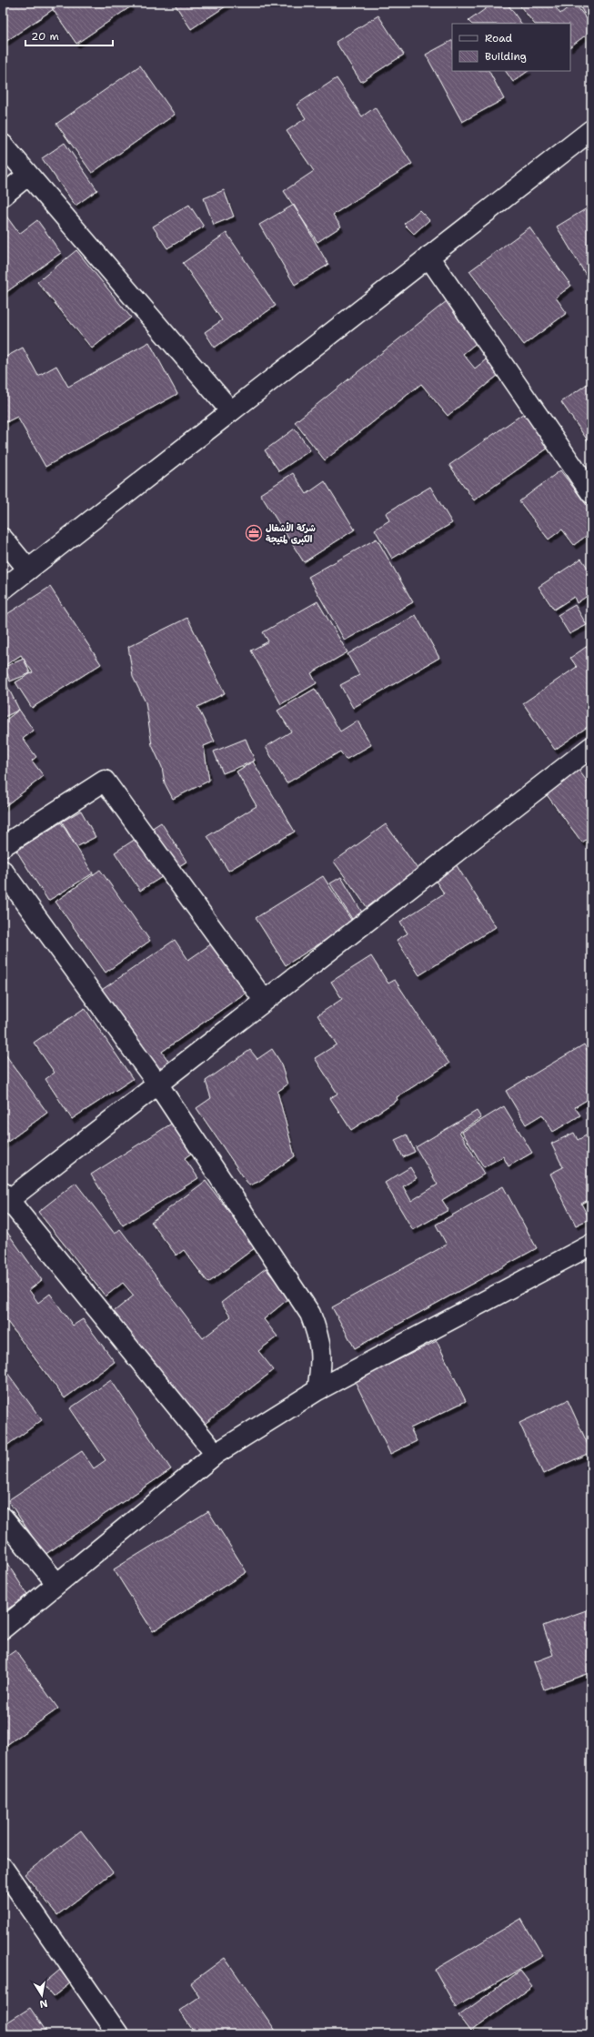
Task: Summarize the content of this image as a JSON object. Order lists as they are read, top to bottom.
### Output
{
  "places": {
    "office": ["شركة الأشغال الكبرى لمتيجة"]
  },
  "legend": ["Road", "Building"],
  "scale_bar": "20 m",
  "north": "bottom"
}
